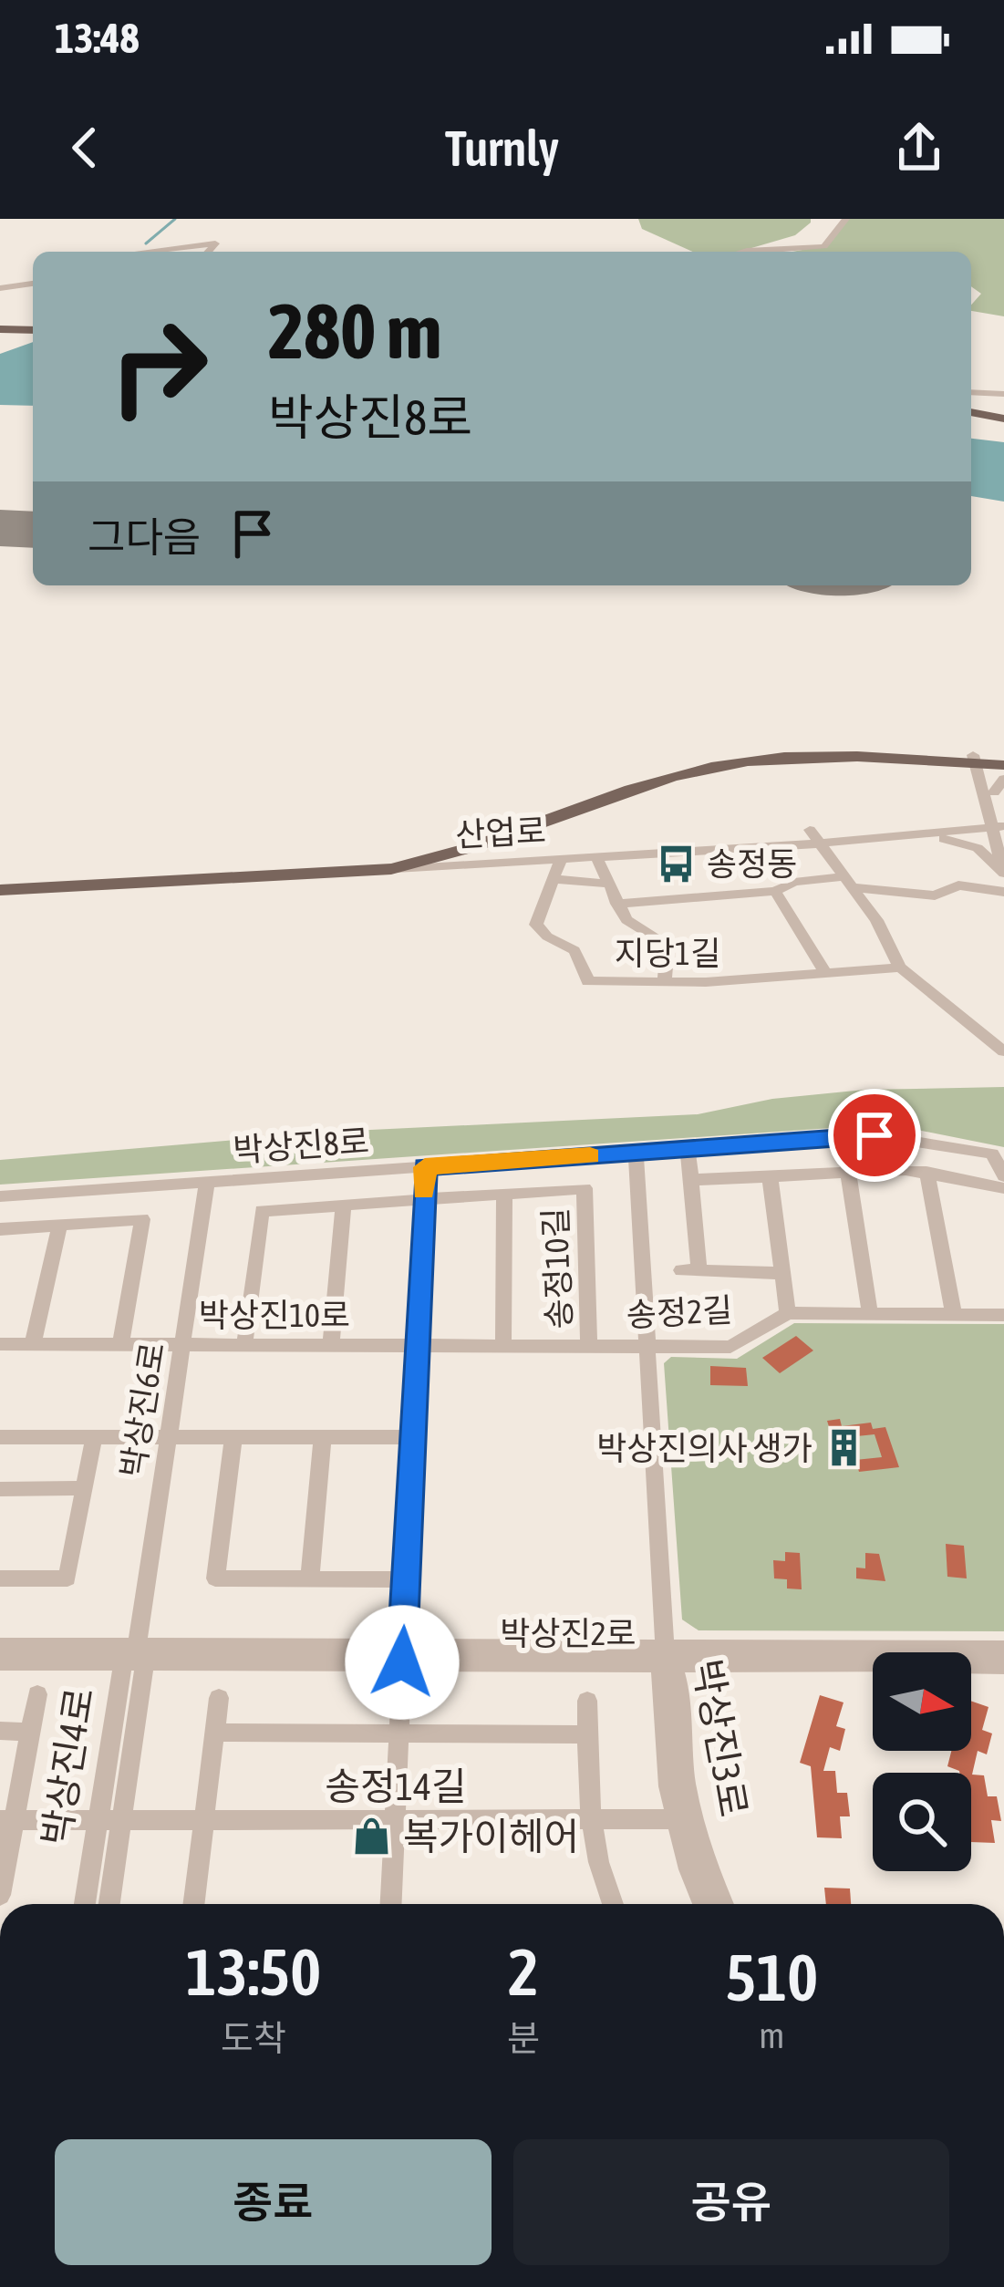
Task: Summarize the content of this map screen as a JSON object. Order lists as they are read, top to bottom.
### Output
{
  "streets": {
    "main road": ["산업로"],
    "street": [
      "지당1길",
      "박상진8로",
      "송정10길",
      "송정2길",
      "박상진10로",
      "박상진6로",
      "박상진2로",
      "박상진3로",
      "박상진4로",
      "송정14길"
    ]
  },
  "crossings": [
    ["산업로", "지당1길"],
    ["박상진8로", "박상진6로"],
    ["박상진8로", "박상진3로"],
    ["송정10길", "송정2길"],
    ["송정10길", "박상진10로"],
    ["송정2길", "박상진10로"],
    ["송정2길", "박상진3로"],
    ["박상진10로", "박상진6로"],
    ["박상진6로", "박상진2로"],
    ["박상진6로", "박상진4로"],
    ["박상진2로", "박상진3로"],
    ["박상진2로", "박상진4로"],
    ["박상진3로", "송정14길"],
    ["박상진4로", "송정14길"]
  ],
  "places": {
    "bus stop": ["송정동"],
    "building": ["박상진의사 생가"],
    "shop": ["복가이헤어"]
  },
  "north": "right",
  "page": {
    "status": "13:48",
    "header": "Turnly",
    "turn": ["280 m", "박상진8로"],
    "then": "그다음",
    "eta": [
      "13:50",
      "도착",
      "2",
      "분",
      "510",
      "m"
    ],
    "buttons": ["종료", "공유"]
  }
}
